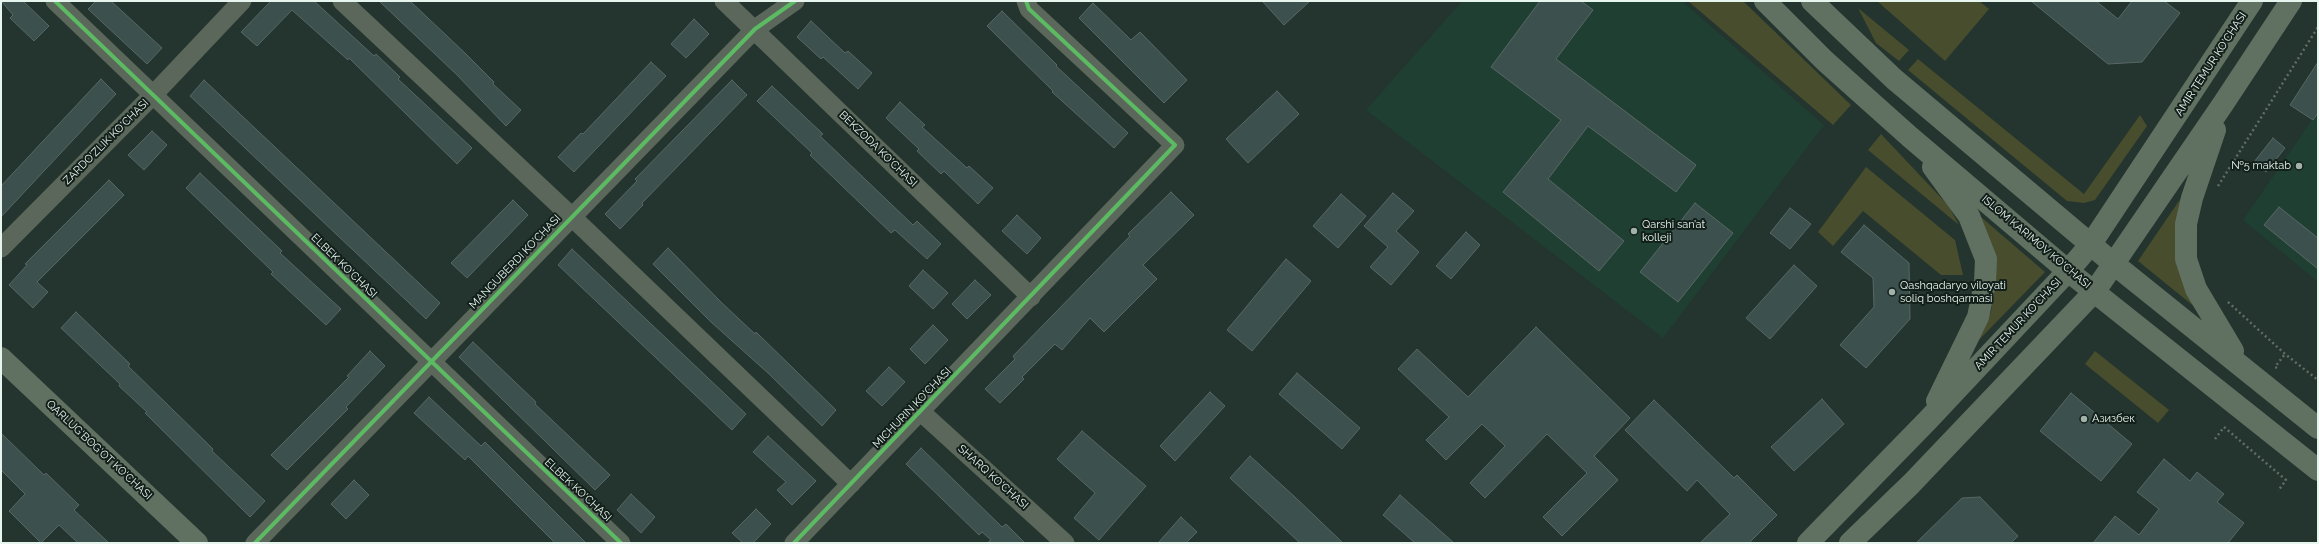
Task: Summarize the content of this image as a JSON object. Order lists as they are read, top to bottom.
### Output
{
  "streets": {
    "main road": ["AMIR TEMUR KO'CHASI", "ISLOM KARIMOV KO‘CHASI", "QARLUG‘BOG‘OT KO‘CHASI"],
    "street": [
      "ZARDO'ZLIK KO'CHASI",
      "BEKZODA KO'CHASI",
      "MANGUBERDI KO'CHASI",
      "ELBEK KO'CHASI",
      "MICHURIN KO'CHASI",
      "SHARQ KO'CHASI"
    ]
  },
  "crossings": [
    ["AMIR TEMUR KO'CHASI", "ISLOM KARIMOV KO‘CHASI"],
    ["ZARDO'ZLIK KO'CHASI", "ELBEK KO'CHASI"],
    ["BEKZODA KO'CHASI", "MANGUBERDI KO'CHASI"],
    ["BEKZODA KO'CHASI", "MICHURIN KO'CHASI"],
    ["MANGUBERDI KO'CHASI", "ELBEK KO'CHASI"],
    ["MICHURIN KO'CHASI", "SHARQ KO'CHASI"]
  ],
  "places": [
    "№5 maktab",
    "Qarshi san’at kolleji",
    "Qashqadaryo viloyati soliq boshqarmasi",
    "Азизбек"
  ]
}
